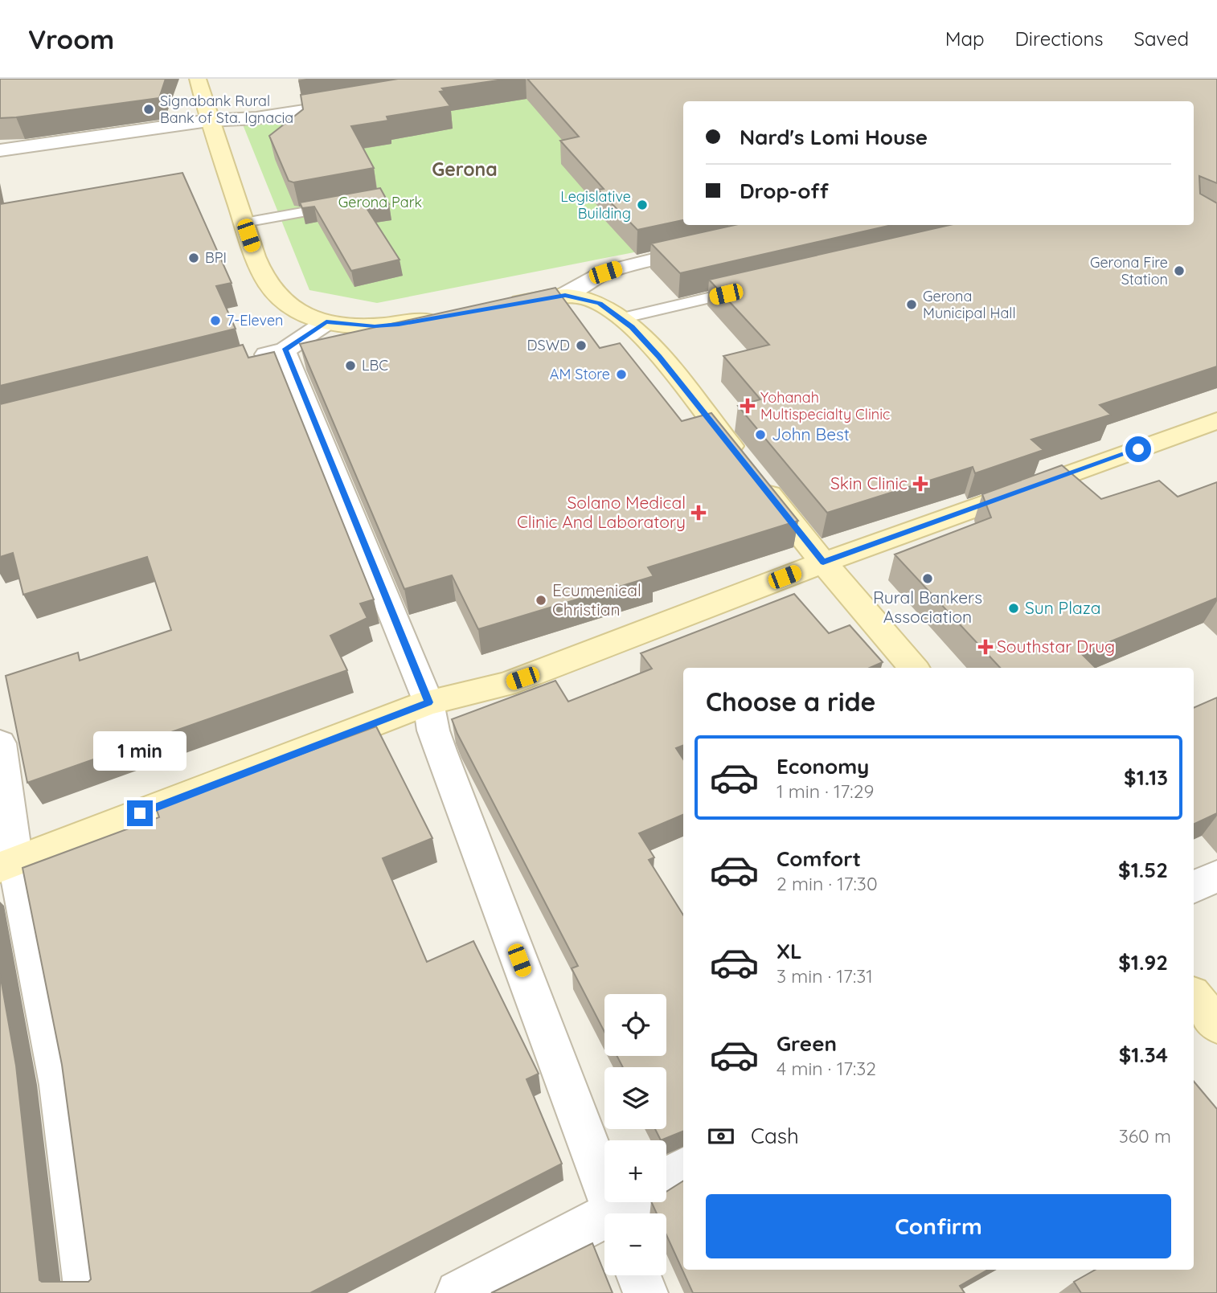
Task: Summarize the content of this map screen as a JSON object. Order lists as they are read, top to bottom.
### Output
{
  "districts": ["Gerona"],
  "parks": ["Gerona Park"],
  "places": {
    "other": [
      "Signabank Rural Bank of Sta. Ignacia",
      "Legislative Building",
      "BPI",
      "Gerona Fire Station",
      "Gerona Municipal Hall",
      "7-Eleven",
      "DSWD",
      "LBC",
      "AM Store",
      "John Best",
      "Rural Bankers Association",
      "Ecumenical Christian",
      "Sun Plaza"
    ],
    "health": [
      "Yohanah Multispecialty Clinic",
      "Skin Clinic",
      "Solano Medical Clinic And Laboratory",
      "Southstar Drug"
    ]
  },
  "page": {
    "header": "Vroom",
    "nav": ["Map", "Directions", "Saved"],
    "banner": ["Nard's Lomi House", "Drop-off"],
    "heading": "Choose a ride",
    "bubble": "1 min",
    "list": [
      {
        "name": "Economy",
        "note": "1 min · 17:29",
        "value": "$1.13"
      },
      {
        "name": "Comfort",
        "note": "2 min · 17:30",
        "value": "$1.52"
      },
      {
        "name": "XL",
        "note": "3 min · 17:31",
        "value": "$1.92"
      },
      {
        "name": "Green",
        "note": "4 min · 17:32",
        "value": "$1.34"
      }
    ],
    "map_buttons": ["+", "−"],
    "pay": ["Cash", "360 m"],
    "buttons": "Confirm"
  }
}
